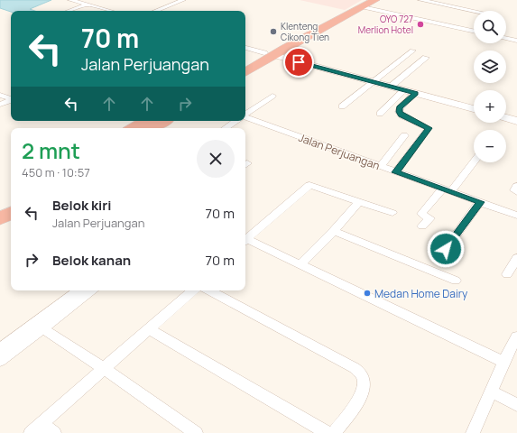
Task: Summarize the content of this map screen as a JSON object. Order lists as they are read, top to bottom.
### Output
{
  "streets": {
    "street": ["Jalan Perjuangan"]
  },
  "places": ["OYO 727 Merlion Hotel", "Klenteng Cikong Tien", "Medan Home Dairy"],
  "page": {
    "map_buttons": ["+", "−"],
    "turn": ["70 m", "Jalan Perjuangan"],
    "heading": ["2 mnt", "450 m · 10:57"],
    "list": [
      {
        "name": "Belok kiri",
        "note": "Jalan Perjuangan",
        "value": "70 m"
      },
      {
        "name": "Belok kanan",
        "value": "70 m"
      }
    ]
  }
}
